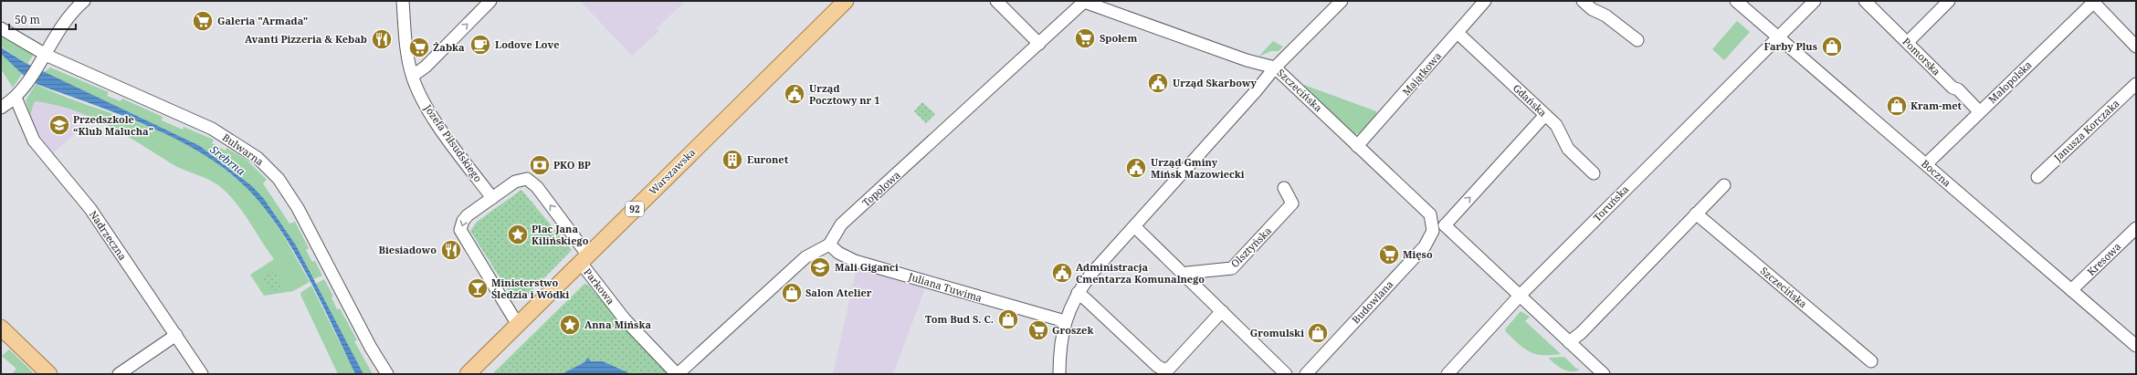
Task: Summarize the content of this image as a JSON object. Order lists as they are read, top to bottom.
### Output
{
  "streets": {
    "main road": ["Warszawska", "92"],
    "street": [
      "Pomorska",
      "Majątkowa",
      "Małopolska",
      "Szczecińska",
      "Gdańska",
      "Janusza Korczaka",
      "Józefa Piłsudskiego",
      "Bulwarna",
      "Boczna",
      "Topolowa",
      "Toruńska",
      "Nadrzeczna",
      "Olsztyńska",
      "Kresowa",
      "Parkowa",
      "Juliana Tuwima",
      "Budowlana"
    ]
  },
  "crossings": [
    ["Pomorska", "Małopolska"],
    ["Majątkowa", "Szczecińska"],
    ["Majątkowa", "Gdańska"],
    ["Małopolska", "Boczna"],
    ["Szczecińska", "Topolowa"],
    ["Szczecińska", "Toruńska"],
    ["Szczecińska", "Budowlana"],
    ["Gdańska", "Budowlana"],
    ["Warszawska", "Parkowa"],
    ["Boczna", "Toruńska"],
    ["Boczna", "Kresowa"],
    ["Topolowa", "Juliana Tuwima"]
  ],
  "one_way": ["Budowlana"],
  "water": ["Srebrna"],
  "places": {
    "supermarket": [
      "Galeria \"Armada\"",
      "Społem",
      "Żabka",
      "Mięso",
      "Groszek"
    ],
    "restaurant": ["Avanti Pizzeria & Kebab", "Biesiadowo"],
    "cafe": ["Lodove Love"],
    "shop": [
      "Farby Plus",
      "Kram-met",
      "Salon Atelier",
      "Tom Bud S. C.",
      "Gromulski"
    ],
    "public building": [
      "Urząd Skarbowy",
      "Urząd Pocztowy nr 1",
      "Urząd Gminy Mińsk Mazowiecki",
      "Administracja Cmentarza Komunalnego"
    ],
    "school or university": ["Przedszkole “Klub Malucha”", "Mali Giganci"],
    "building": ["Euronet"],
    "bank": ["PKO BP"],
    "place": ["Plac Jana Kilińskiego", "Anna Mińska"],
    "bar": ["Ministerstwo Śledzia i Wódki"]
  },
  "scale_bar": "50 m"
}
